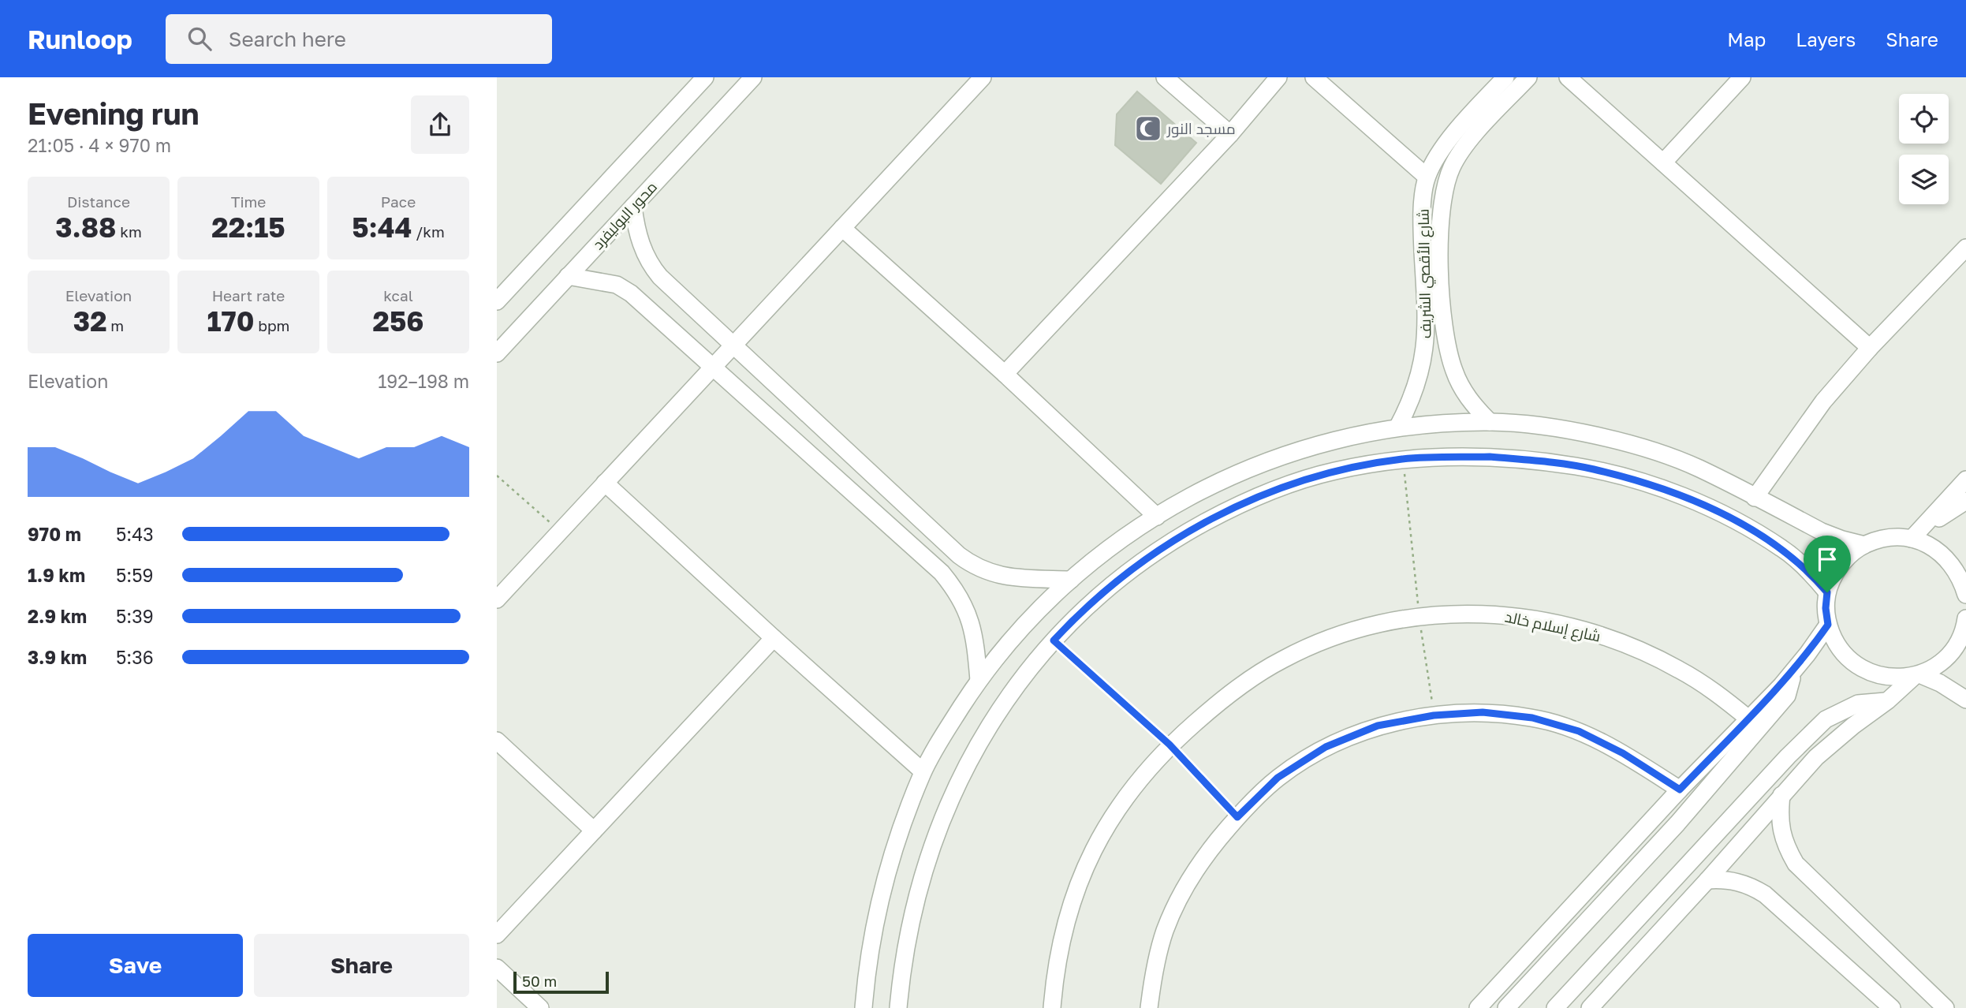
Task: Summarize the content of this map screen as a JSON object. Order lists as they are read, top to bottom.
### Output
{
  "streets": {
    "street": ["محور البوليفرد", "شارع الأقصي الشريف", "شارع إسلام خالد"]
  },
  "places": {
    "mosque": ["مسجد النور"]
  },
  "scale_bar": "50 m",
  "page": {
    "header": "Runloop",
    "search": "Search here",
    "nav": ["Map", "Layers", "Share"],
    "heading": ["Evening run", "21:05 · 4 × 970 m"],
    "stats": [
      ["Distance", "3.88 km"],
      ["Time", "22:15"],
      ["Pace", "5:44 /km"],
      ["Elevation", "32 m"],
      ["Heart rate", "170 bpm"],
      ["kcal", "256"]
    ],
    "chart": ["Elevation", "192–198 m"],
    "list": [
      {
        "name": "970 m",
        "note": "5:43"
      },
      {
        "name": "1.9 km",
        "note": "5:59"
      },
      {
        "name": "2.9 km",
        "note": "5:39"
      },
      {
        "name": "3.9 km",
        "note": "5:36"
      }
    ],
    "buttons": ["Save", "Share"],
    "scale": "50 m"
  }
}
